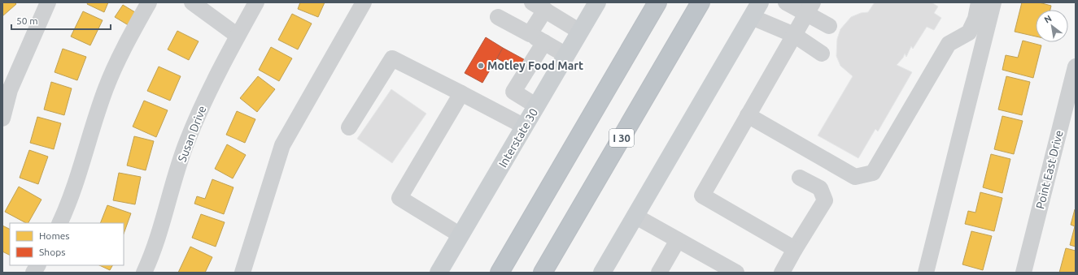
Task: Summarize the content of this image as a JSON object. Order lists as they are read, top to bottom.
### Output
{
  "streets": {
    "highway": ["I 30"],
    "main road": ["Interstate 30"],
    "street": ["Susan Drive", "Point East Drive"]
  },
  "places": ["Motley Food Mart"],
  "legend": ["Homes", "Shops"],
  "scale_bar": "50 m",
  "north": "top left"
}
